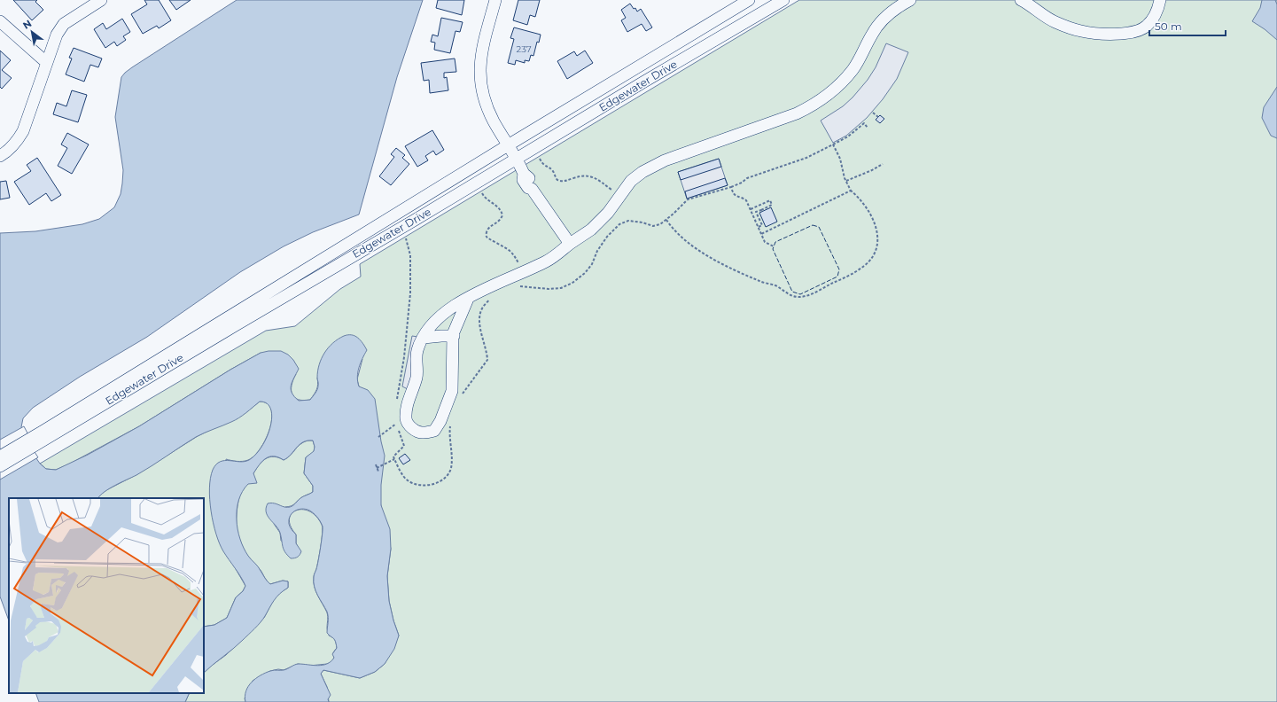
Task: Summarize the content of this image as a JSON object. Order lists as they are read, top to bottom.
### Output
{
  "streets": {
    "street": ["Edgewater Drive"]
  },
  "house_numbers": ["237"],
  "scale_bar": "50 m",
  "north": "top left"
}
